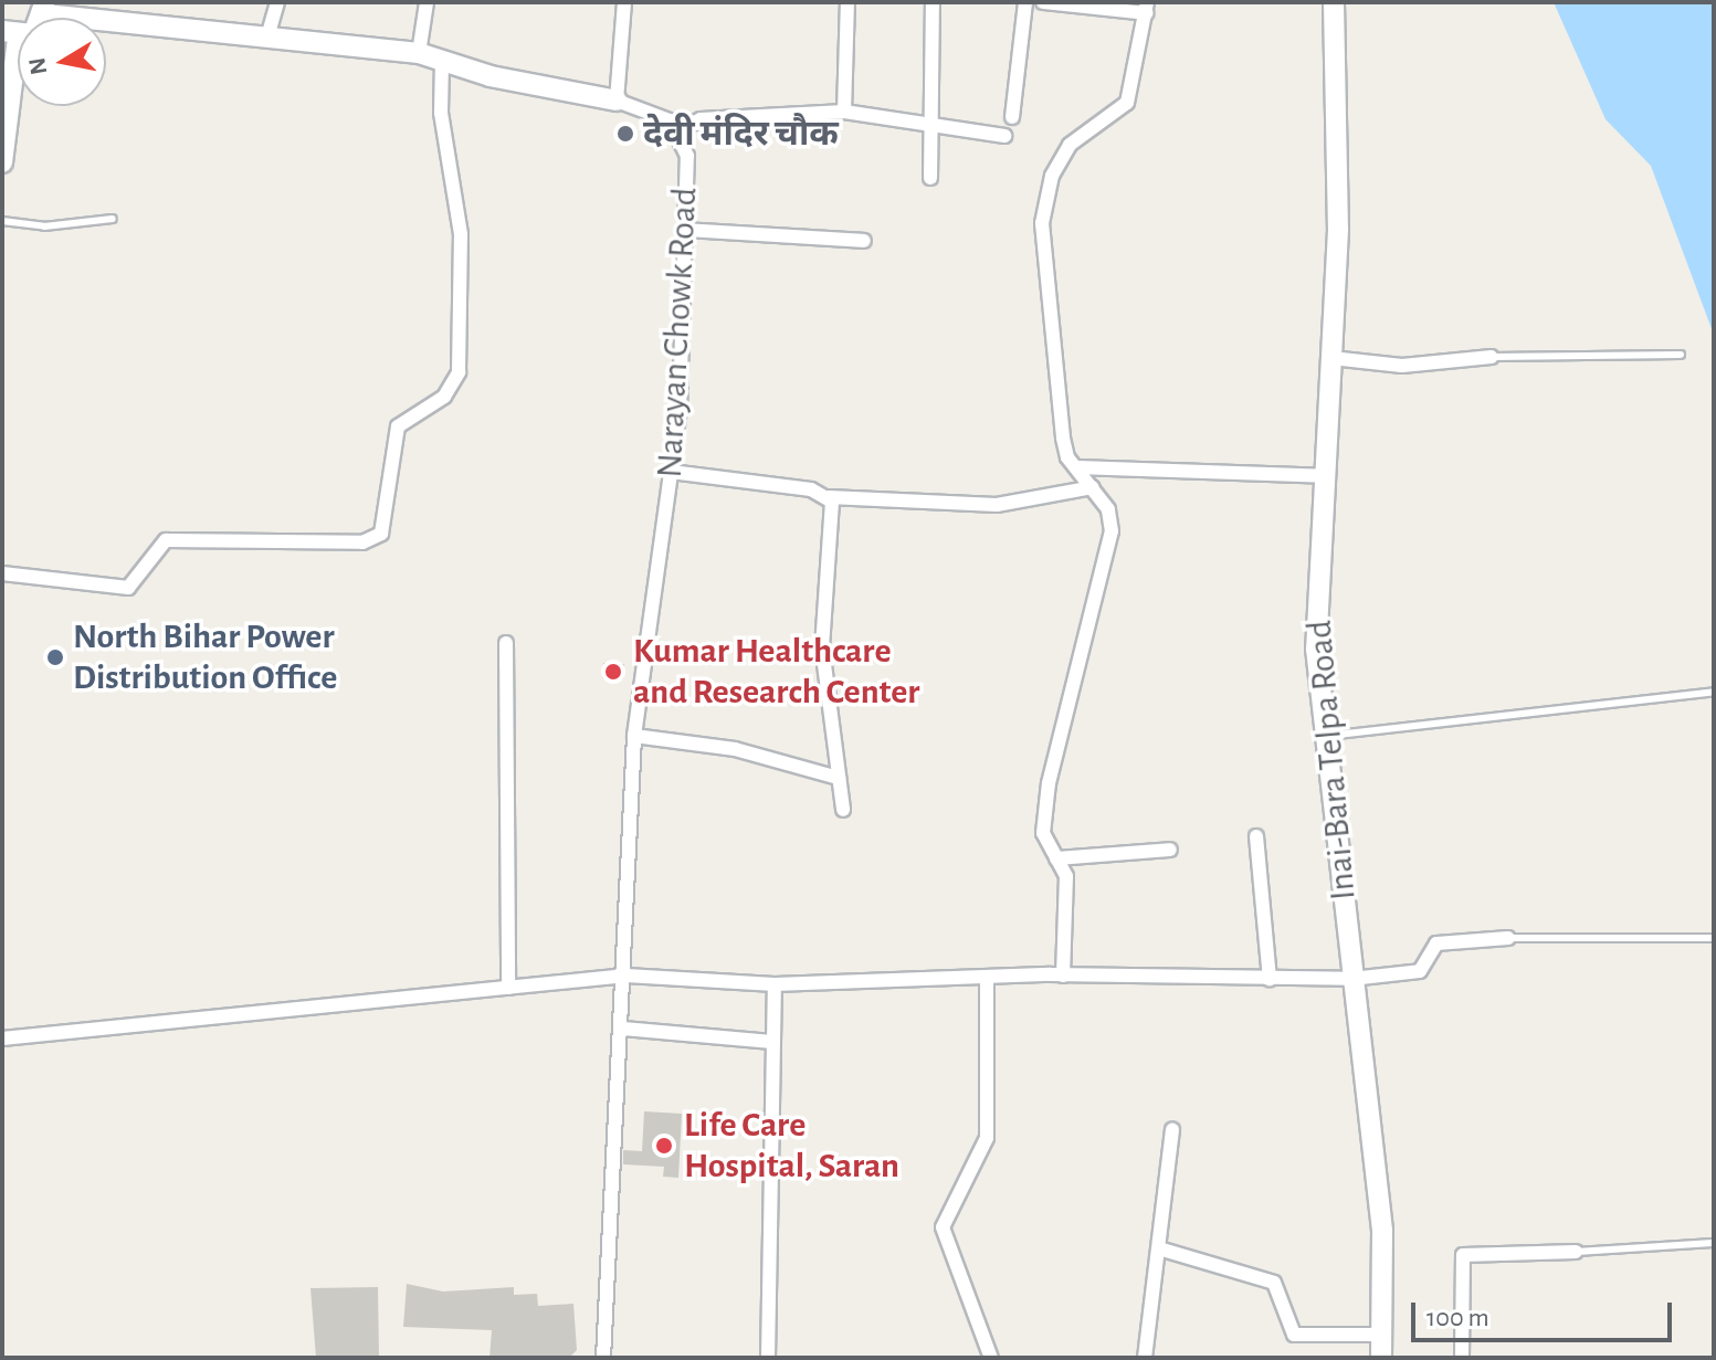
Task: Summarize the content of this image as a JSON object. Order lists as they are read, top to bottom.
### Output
{
  "streets": {
    "street": ["Narayan Chowk Road", "Inai-Bara Telpa Road"]
  },
  "places": [
    "देवी मंदिर चौक",
    "North Bihar Power Distribution Office",
    "Kumar Healthcare and Research Center",
    "Life Care Hospital, Saran"
  ],
  "scale_bar": "100 m",
  "north": "left"
}
